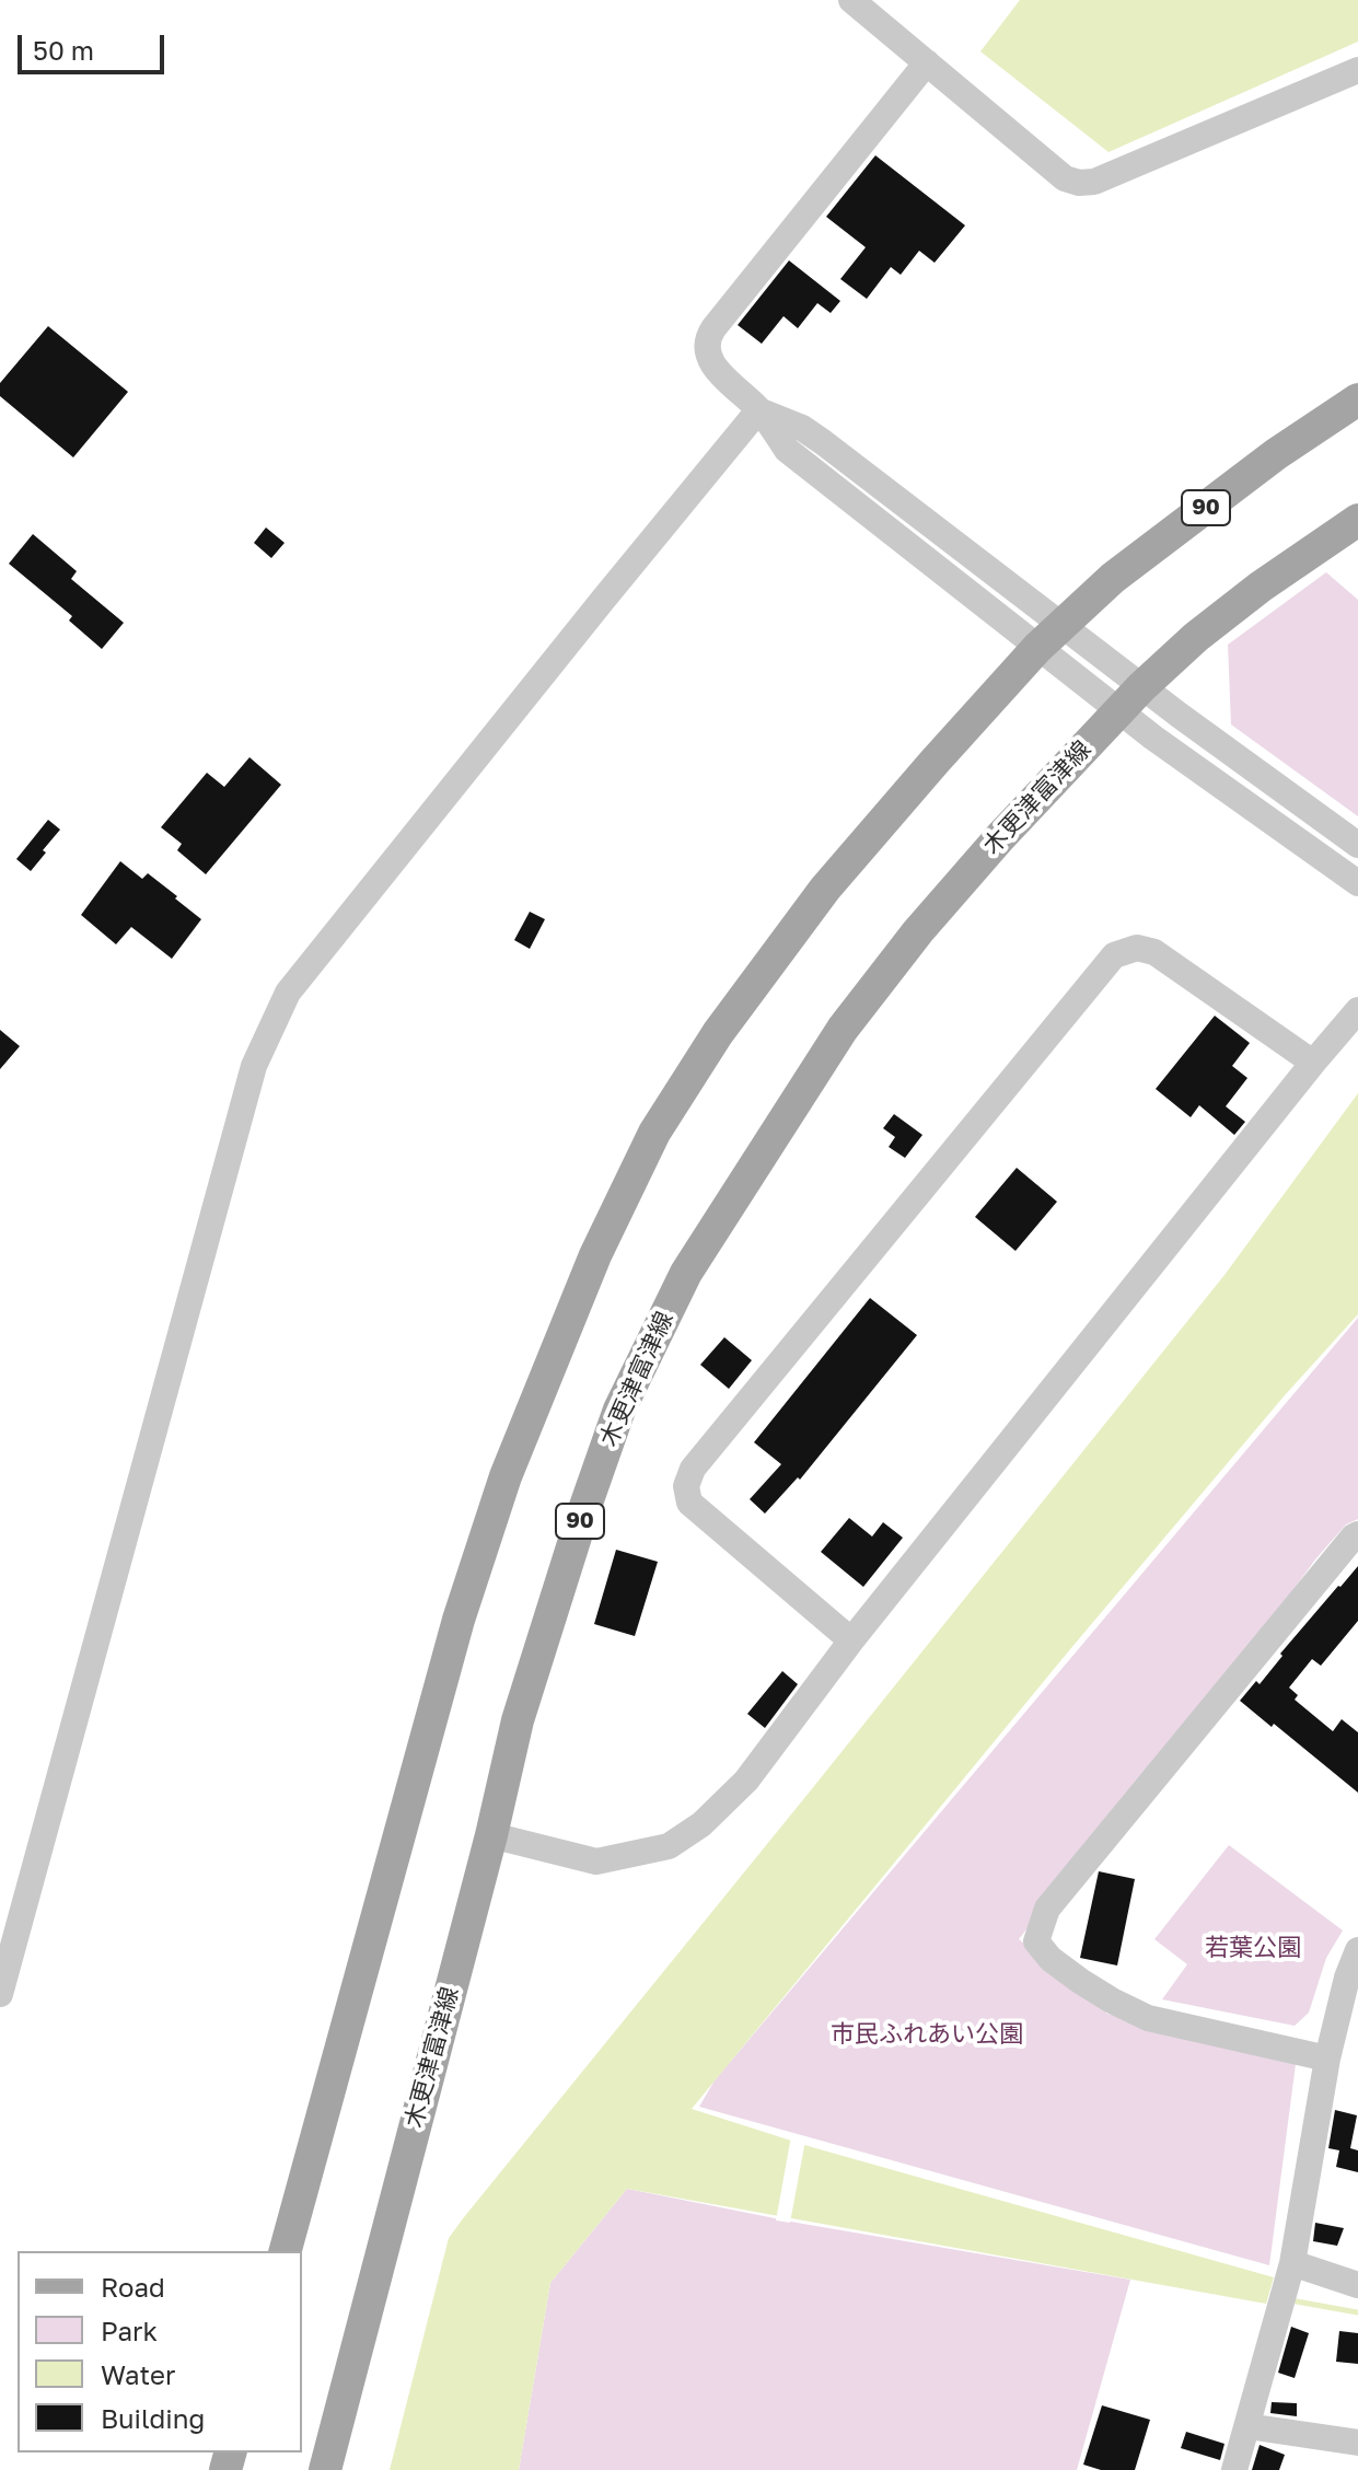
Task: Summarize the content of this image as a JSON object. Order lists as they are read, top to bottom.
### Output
{
  "streets": {
    "main road": ["90", "木更津富津線"]
  },
  "parks": ["若葉公園", "市民ふれあい公園"],
  "legend": [
    "Road",
    "Park",
    "Water",
    "Building"
  ],
  "scale_bar": "50 m"
}
